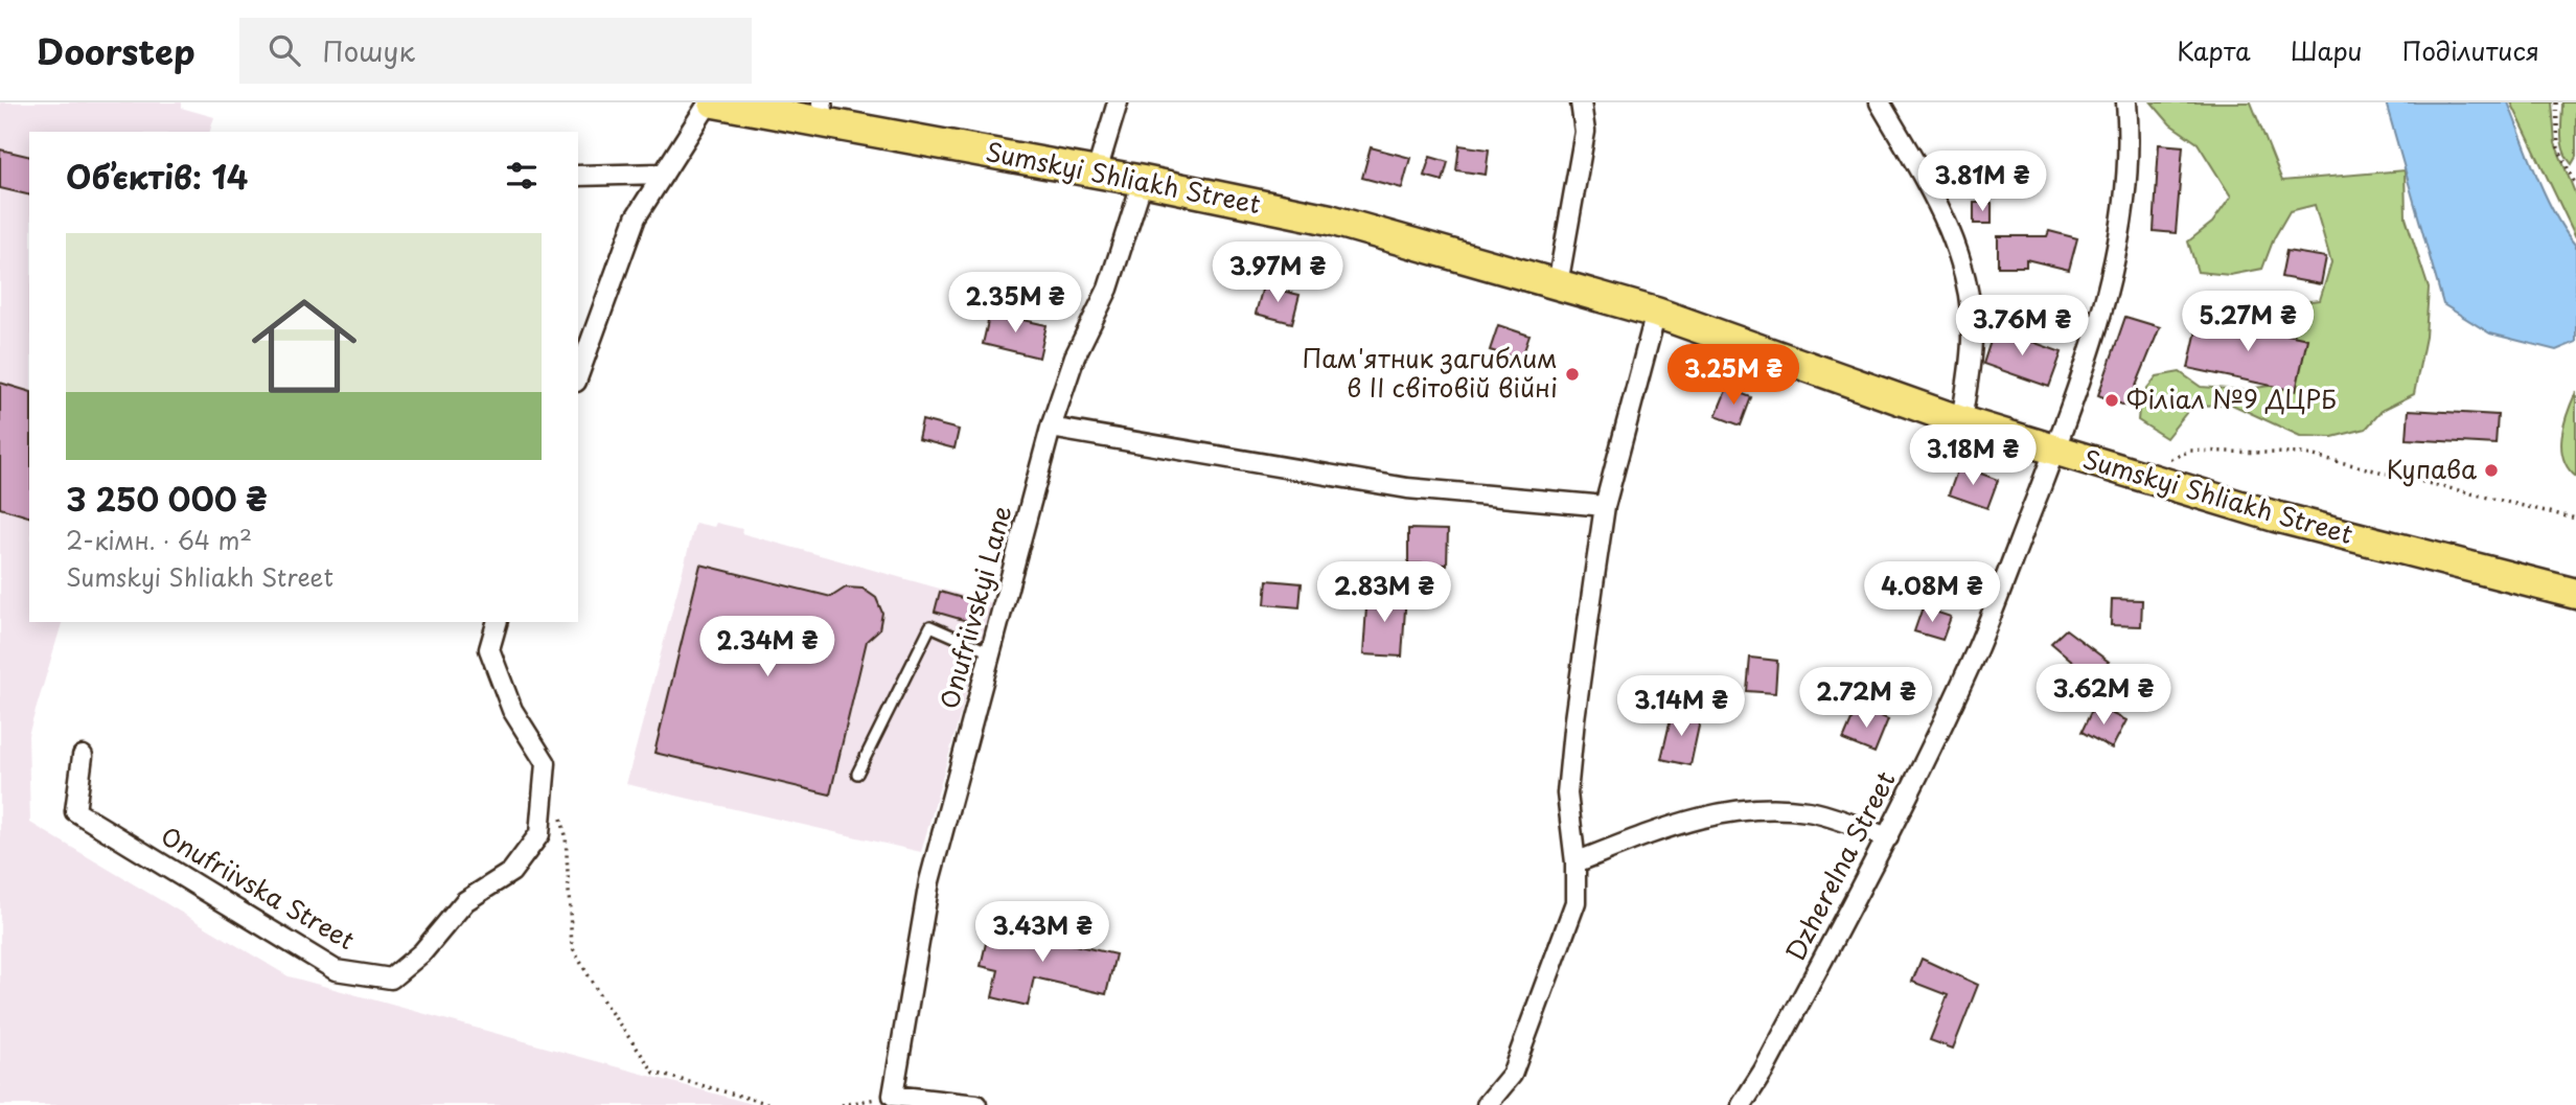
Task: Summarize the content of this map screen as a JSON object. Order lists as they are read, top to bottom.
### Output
{
  "streets": {
    "main road": ["Sumskyi Shliakh Street"],
    "street": ["Onufriivskyi Lane", "Dzherelna Street", "Onufriivska Street"]
  },
  "crossings": [
    ["Sumskyi Shliakh Street", "Onufriivskyi Lane"],
    ["Sumskyi Shliakh Street", "Dzherelna Street"]
  ],
  "places": ["Пам'ятник загиблим в II світовій війні", "Філіал №9 ДЦРБ", "Купава"],
  "page": {
    "header": "Doorstep",
    "search": "Пошук",
    "nav": ["Карта", "Шари", "Поділитися"],
    "heading": "Об’єктів: 14",
    "price": [
      "3.81M ₴",
      "3.97M ₴",
      "2.35M ₴",
      "5.27M ₴",
      "3.76M ₴",
      "3.25M ₴",
      "3.18M ₴",
      "2.83M ₴",
      "4.08M ₴",
      "2.34M ₴",
      "3.62M ₴",
      "2.72M ₴",
      "3.14M ₴",
      "3.43M ₴"
    ],
    "list": [
      {
        "name": "3 250 000 ₴",
        "note": "2-кімн. · 64 m² · Sumskyi Shliakh Street"
      }
    ]
  }
}
